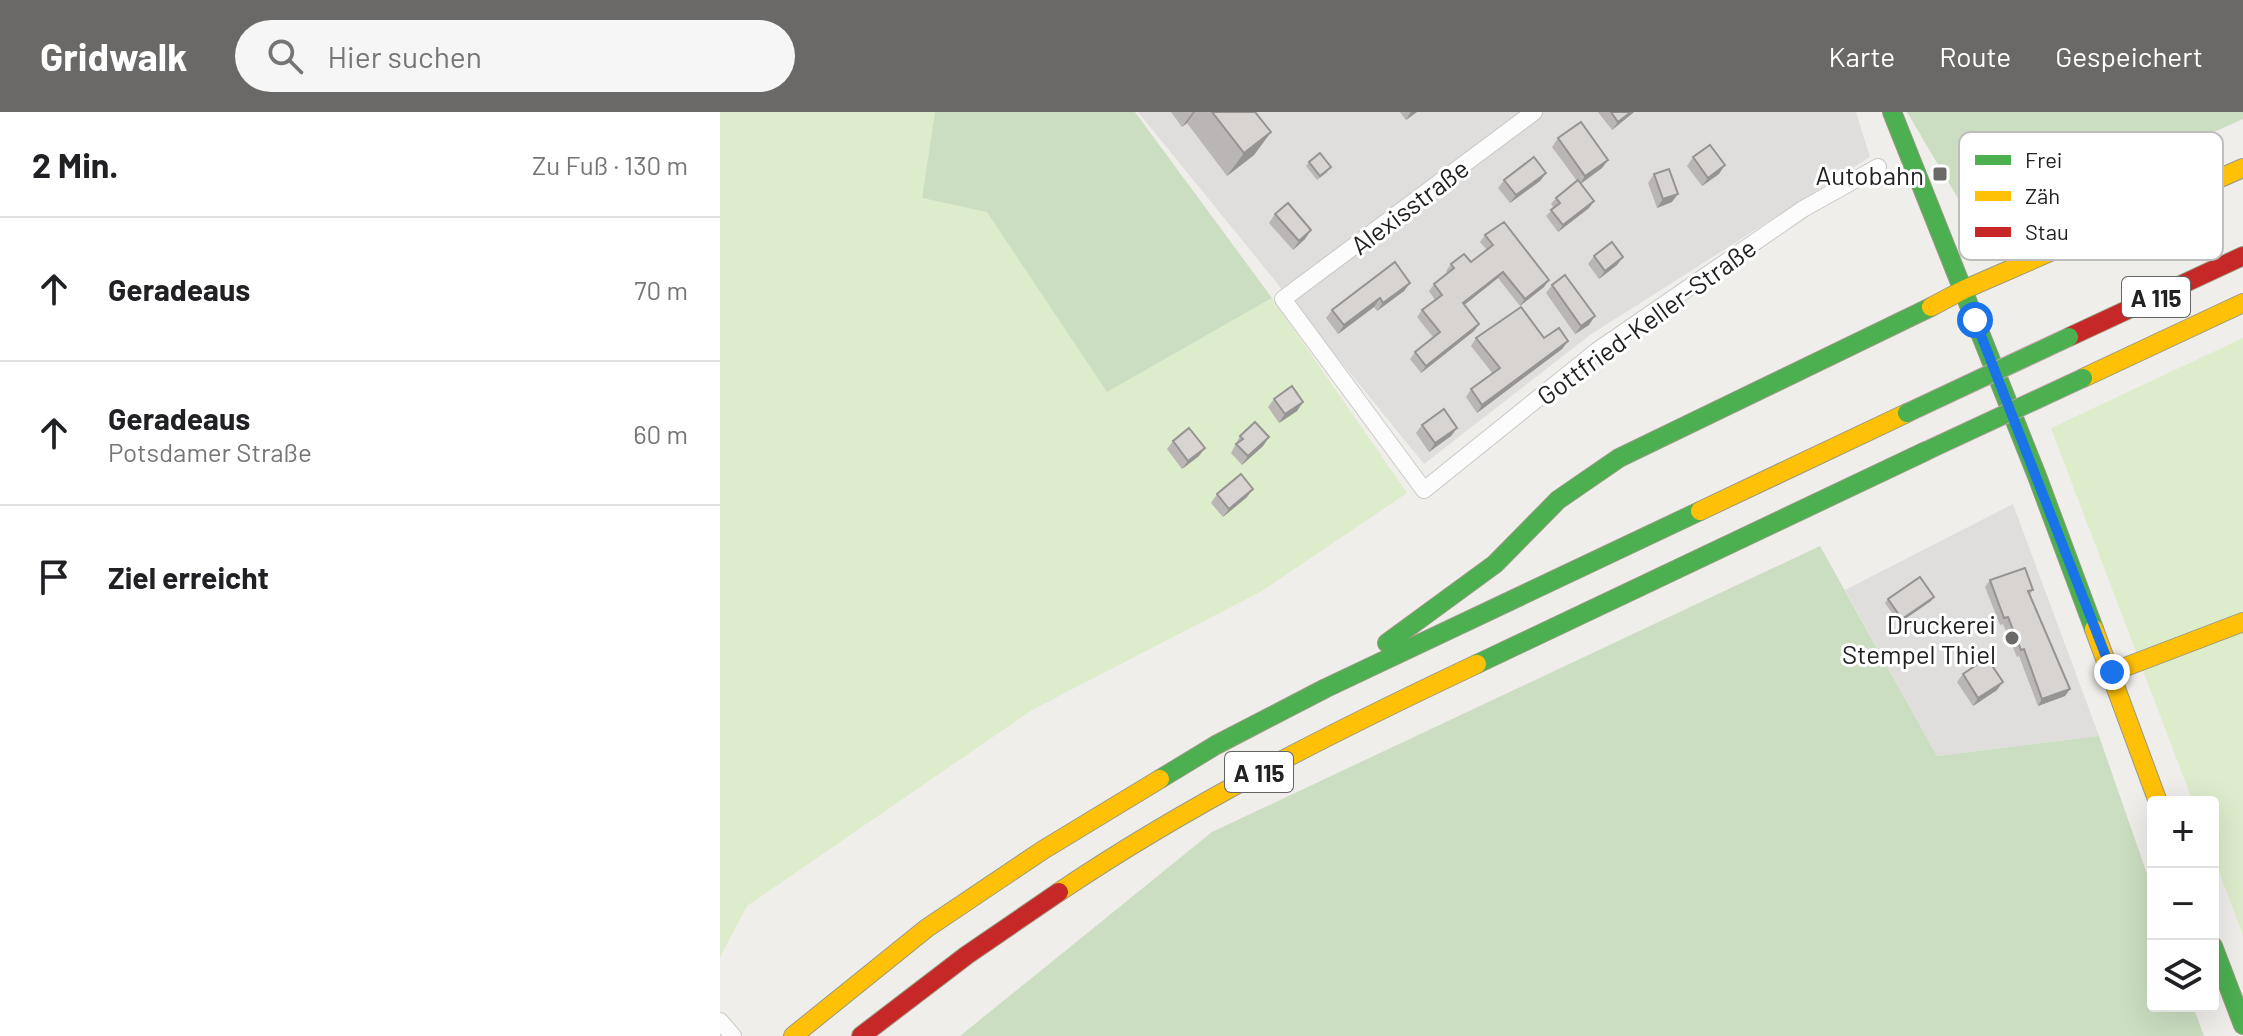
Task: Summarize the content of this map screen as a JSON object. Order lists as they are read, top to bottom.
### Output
{
  "streets": {
    "main road": ["A 115"],
    "street": ["Alexisstraße", "Gottfried-Keller-Straße"]
  },
  "crossings": [
    ["Alexisstraße", "Gottfried-Keller-Straße"]
  ],
  "places": {
    "transit": ["Autobahn"],
    "other": ["Druckerei Stempel Thiel"]
  },
  "legend": ["Frei", "Zäh", "Stau"],
  "page": {
    "header": "Gridwalk",
    "search": "Hier suchen",
    "nav": ["Karte", "Route", "Gespeichert"],
    "heading": ["2 Min.", "Zu Fuß · 130 m"],
    "list": [
      ["Geradeaus", "70 m"],
      ["Geradeaus", "Potsdamer Straße", "60 m"],
      "Ziel erreicht"
    ],
    "map_buttons": ["+", "−"]
  }
}
